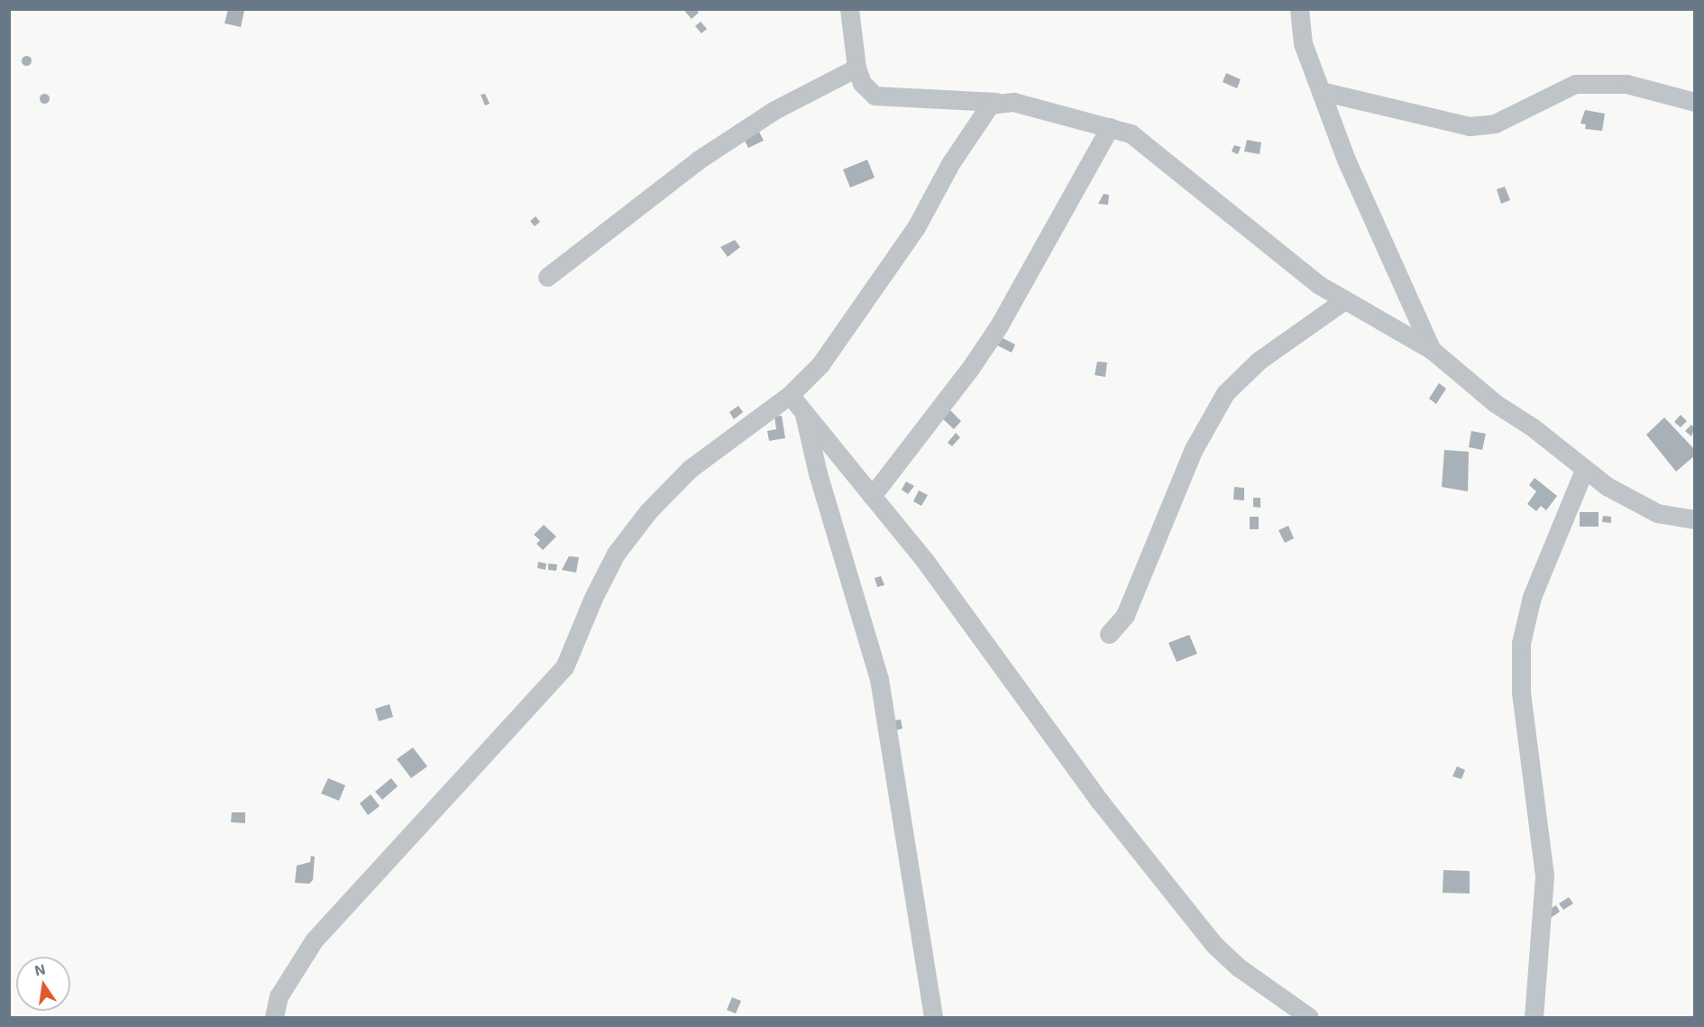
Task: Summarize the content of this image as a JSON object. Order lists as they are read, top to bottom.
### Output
{
  "north": "top"
}
